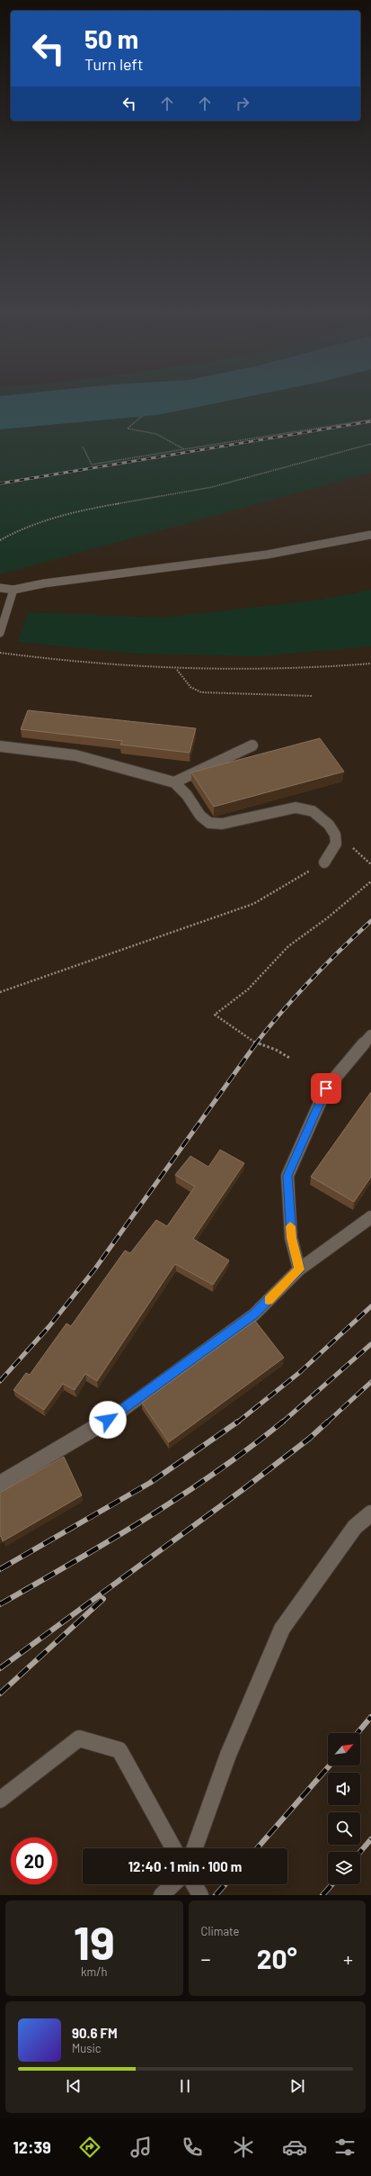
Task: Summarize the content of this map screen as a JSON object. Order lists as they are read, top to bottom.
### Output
{
  "north": "top right",
  "page": {
    "turn": ["50 m", "Turn left"],
    "limit": "20",
    "trip": "12:40 · 1 min · 100 m",
    "tile": [
      ["19", "km/h"],
      "Climate"
    ],
    "heat": ["−", "20°", "+"],
    "song": ["90.6 FM", "Music"],
    "tabs": "12:39"
  }
}
